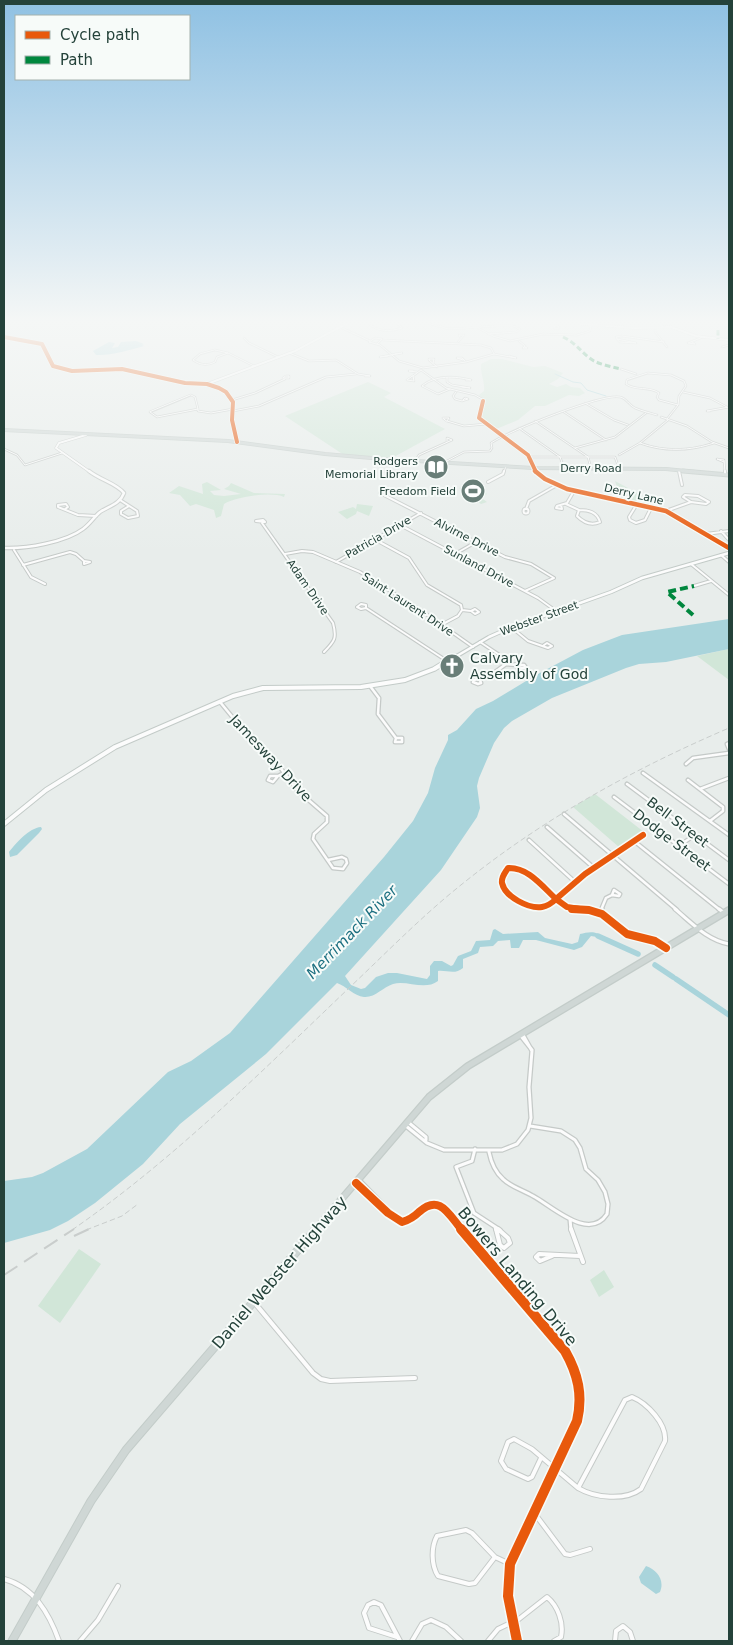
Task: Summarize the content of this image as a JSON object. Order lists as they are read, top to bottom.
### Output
{
  "streets": {
    "main road": ["Derry Road", "Webster Street", "Daniel Webster Highway"],
    "street": [
      "Derry Lane",
      "Patricia Drive",
      "Alvirne Drive",
      "Sunland Drive",
      "Adam Drive",
      "Saint Laurent Drive",
      "Jamesway Drive",
      "Bell Street",
      "Dodge Street",
      "Bowers Landing Drive"
    ]
  },
  "crossings": [
    ["Derry Road", "Derry Lane"],
    ["Patricia Drive", "Alvirne Drive"],
    ["Patricia Drive", "Sunland Drive"],
    ["Patricia Drive", "Saint Laurent Drive"],
    ["Alvirne Drive", "Sunland Drive"],
    ["Sunland Drive", "Webster Street"],
    ["Adam Drive", "Saint Laurent Drive"],
    ["Saint Laurent Drive", "Webster Street"],
    ["Webster Street", "Jamesway Drive"],
    ["Daniel Webster Highway", "Bowers Landing Drive"]
  ],
  "water": ["Merrimack River"],
  "places": {
    "library": ["Rodgers Memorial Library"],
    "sports": ["Freedom Field"],
    "church": ["Calvary Assembly of God"]
  },
  "legend": ["Cycle path", "Path"]
}
